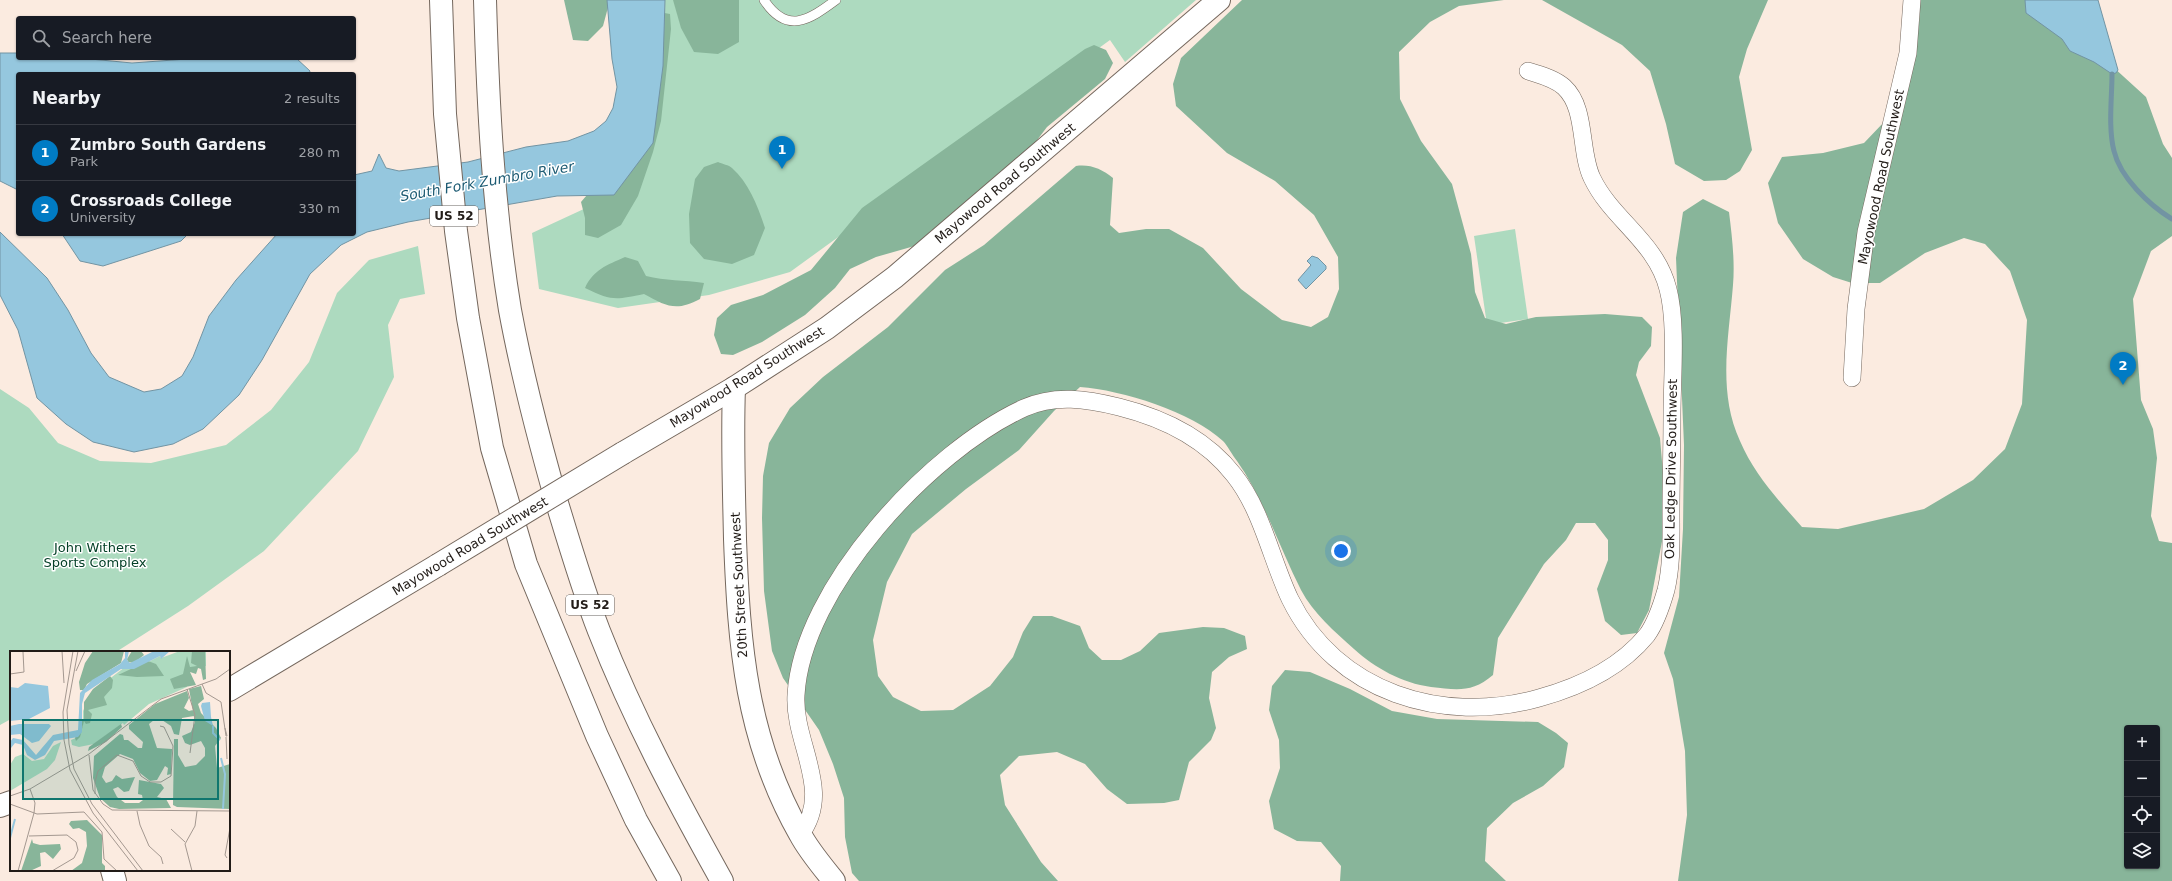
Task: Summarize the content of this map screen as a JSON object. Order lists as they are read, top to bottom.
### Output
{
  "streets": {
    "main road": ["Mayowood Road Southwest", "US 52", "20th Street Southwest"],
    "street": ["Oak Ledge Drive Southwest"]
  },
  "crossings": [
    ["Mayowood Road Southwest", "20th Street Southwest"],
    ["Oak Ledge Drive Southwest", "20th Street Southwest"]
  ],
  "water": ["South Fork Zumbro River"],
  "parks": ["John Withers Sports Complex"],
  "page": {
    "search": "Search here",
    "heading": ["Nearby", "2 results"],
    "list": [
      {
        "mark": "1",
        "name": "Zumbro South Gardens",
        "note": "Park",
        "value": "280 m"
      },
      {
        "mark": "2",
        "name": "Crossroads College",
        "note": "University",
        "value": "330 m"
      }
    ],
    "pins": ["1", "2"],
    "map_buttons": ["+", "−"]
  }
}
